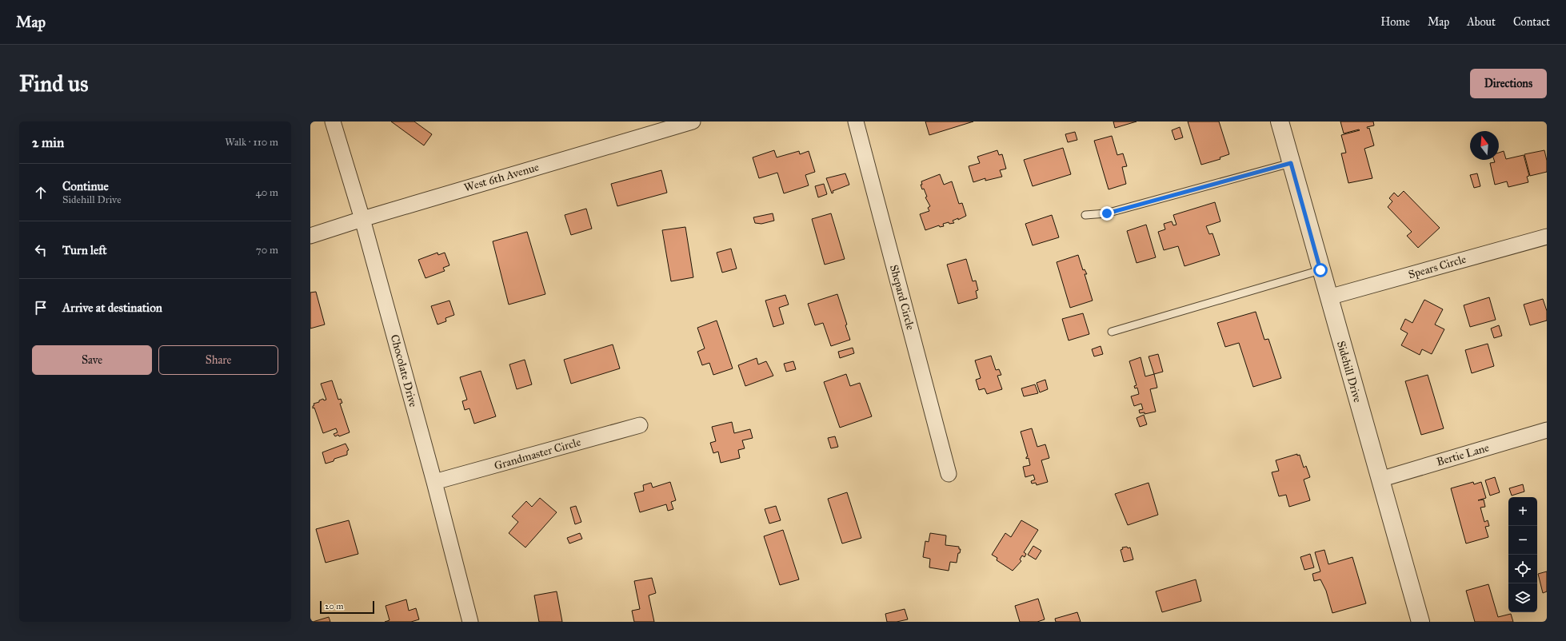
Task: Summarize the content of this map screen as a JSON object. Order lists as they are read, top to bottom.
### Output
{
  "streets": {
    "street": [
      "West 6th Avenue",
      "Spears Circle",
      "Shepard Circle",
      "Chocolate Drive",
      "Sidehill Drive",
      "Grandmaster Circle",
      "Bertie Lane"
    ]
  },
  "crossings": [
    ["West 6th Avenue", "Chocolate Drive"],
    ["Spears Circle", "Sidehill Drive"],
    ["Chocolate Drive", "Grandmaster Circle"],
    ["Sidehill Drive", "Bertie Lane"]
  ],
  "scale_bar": "20 m",
  "north": "top",
  "page": {
    "header": "Map",
    "nav": [
      "Home",
      "Map",
      "About",
      "Contact"
    ],
    "buttons": [
      "Directions",
      ["Save", "Share"]
    ],
    "title": "Find us",
    "heading": ["2 min", "Walk · 110 m"],
    "list": [
      ["Continue", "Sidehill Drive", "40 m"],
      ["Turn left", "70 m"],
      "Arrive at destination"
    ],
    "map_buttons": ["+", "−"],
    "scale": "20 m"
  }
}
